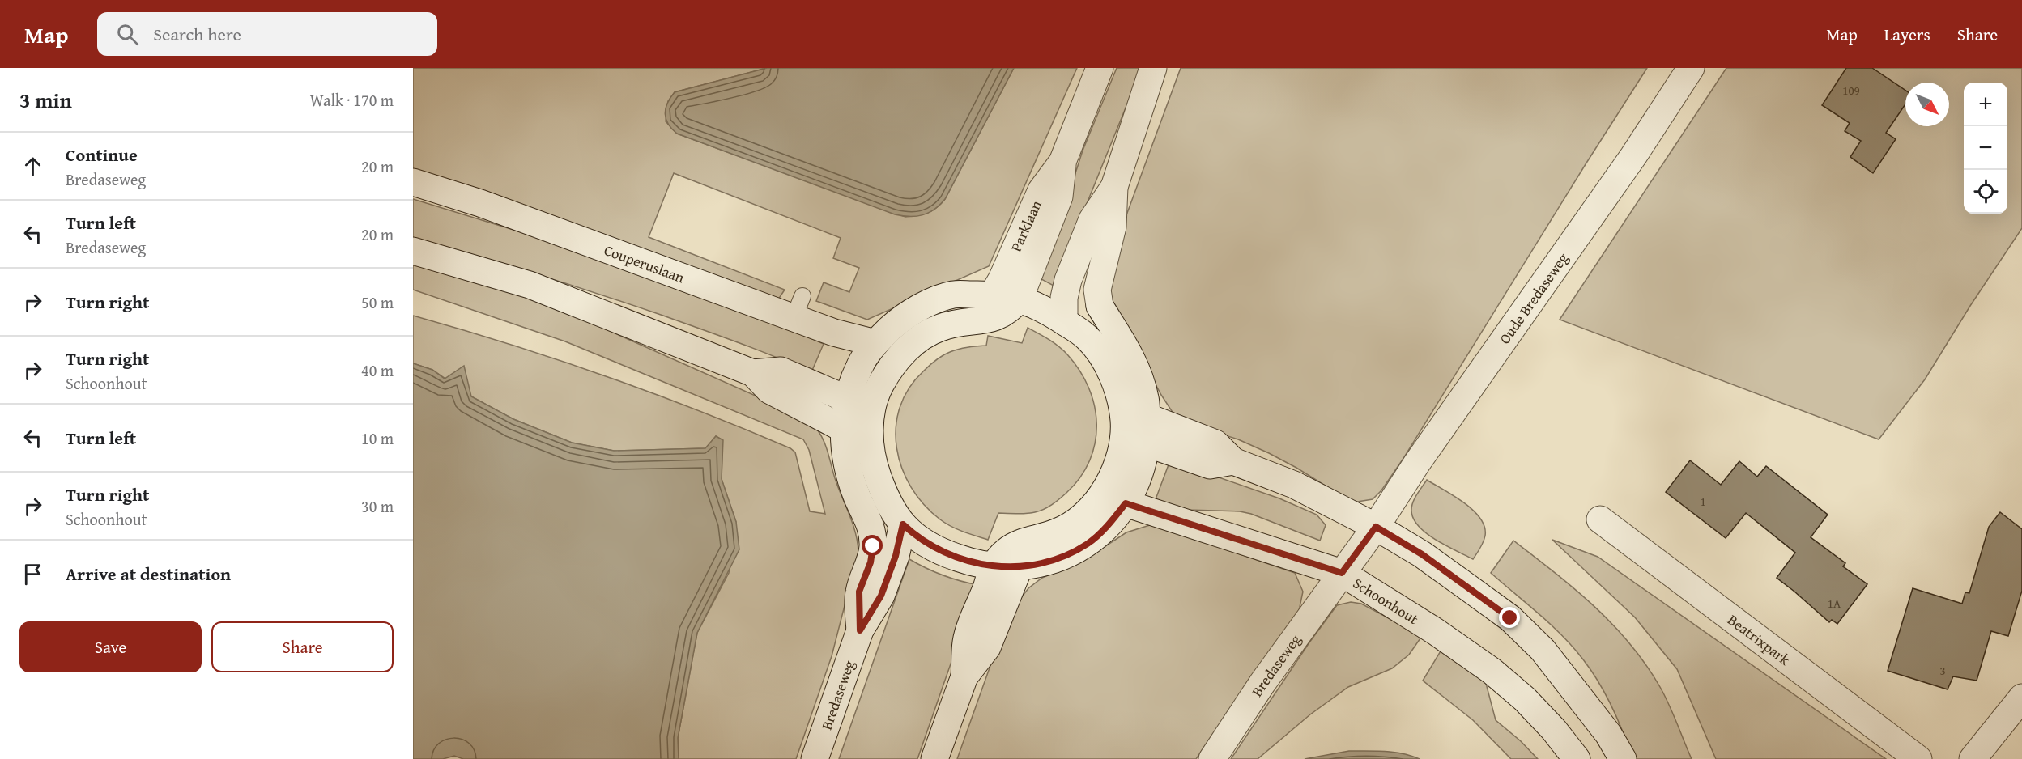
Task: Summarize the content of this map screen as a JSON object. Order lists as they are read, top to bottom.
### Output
{
  "streets": {
    "main road": [
      "Parklaan",
      "Couperuslaan",
      "Oude Bredaseweg",
      "Schoonhout",
      "Beatrixpark",
      "Bredaseweg"
    ]
  },
  "crossings": [
    ["Oude Bredaseweg", "Schoonhout"],
    ["Oude Bredaseweg", "Bredaseweg"],
    ["Schoonhout", "Bredaseweg"]
  ],
  "house_numbers": [
    "109",
    "1",
    "1A",
    "3"
  ],
  "north": "bottom right",
  "page": {
    "header": "Map",
    "search": "Search here",
    "nav": ["Map", "Layers", "Share"],
    "heading": ["3 min", "Walk · 170 m"],
    "map_buttons": ["+", "−"],
    "list": [
      ["Continue", "Bredaseweg", "20 m"],
      ["Turn left", "Bredaseweg", "20 m"],
      ["Turn right", "50 m"],
      ["Turn right", "Schoonhout", "40 m"],
      ["Turn left", "10 m"],
      ["Turn right", "Schoonhout", "30 m"],
      "Arrive at destination"
    ],
    "buttons": ["Save", "Share"]
  }
}
